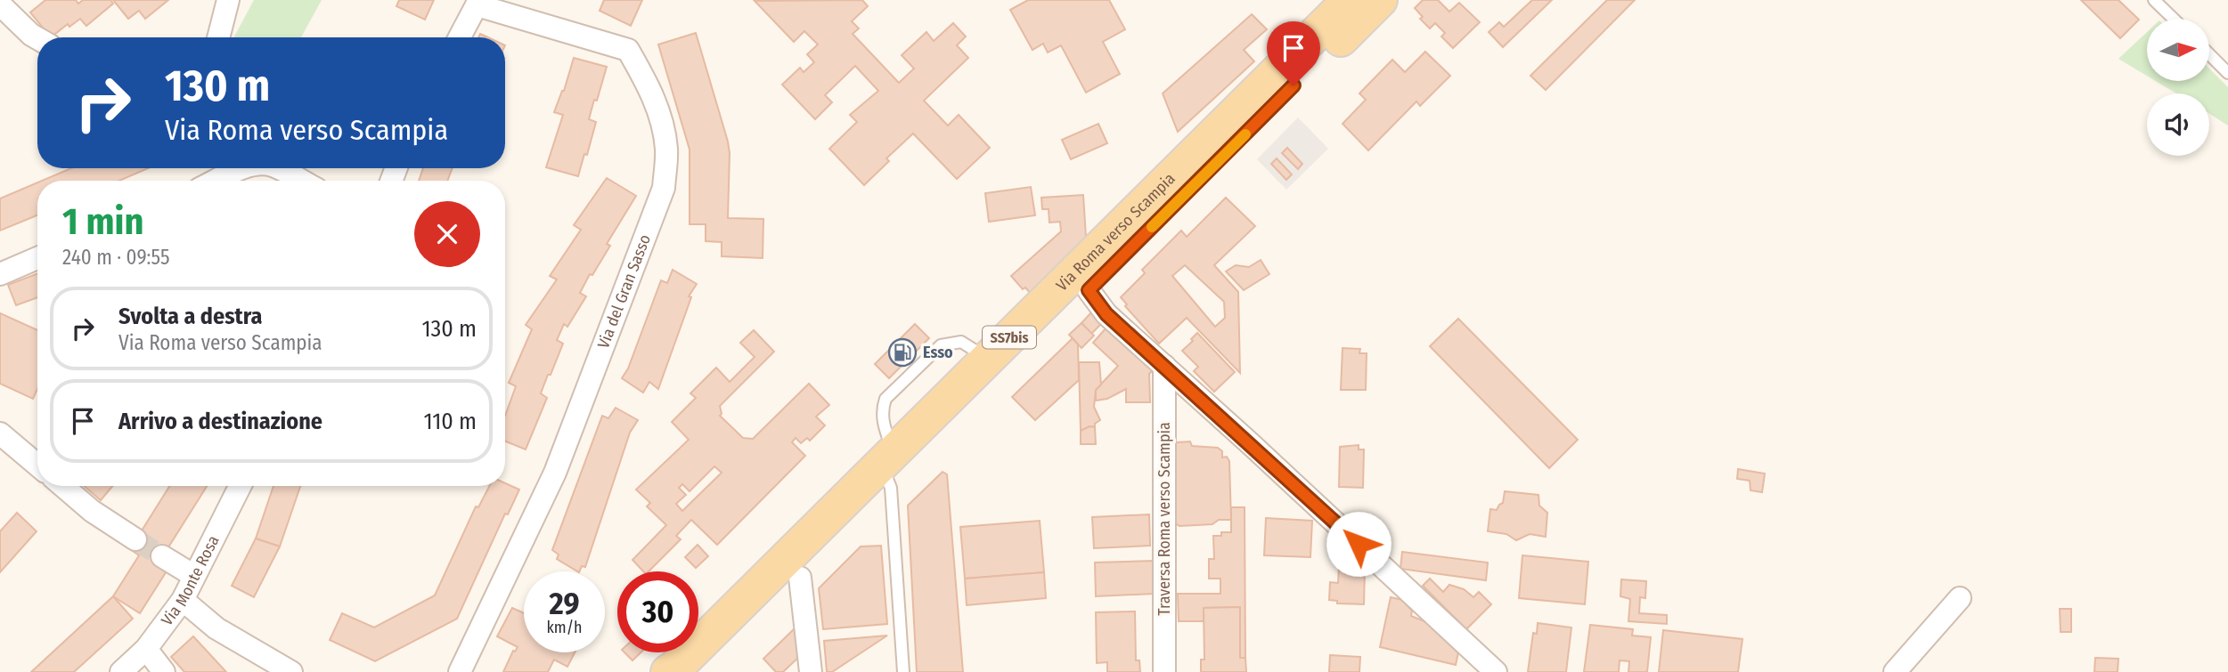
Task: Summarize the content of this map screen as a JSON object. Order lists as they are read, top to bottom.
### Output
{
  "streets": {
    "main road": ["Via Roma verso Scampia", "SS7bis"],
    "street": ["Via del Gran Sasso", "Traversa Roma verso Scampia", "Via Monte Rosa"]
  },
  "places": {
    "fuel station": ["Esso"]
  },
  "north": "right",
  "page": {
    "turn": ["130 m", "Via Roma verso Scampia"],
    "heading": ["1 min", "240 m · 09:55"],
    "list": [
      {
        "name": "Svolta a destra",
        "note": "Via Roma verso Scampia",
        "value": "130 m"
      },
      {
        "name": "Arrivo a destinazione",
        "value": "110 m"
      }
    ],
    "speed": "29 km/h",
    "limit": "30"
  }
}
